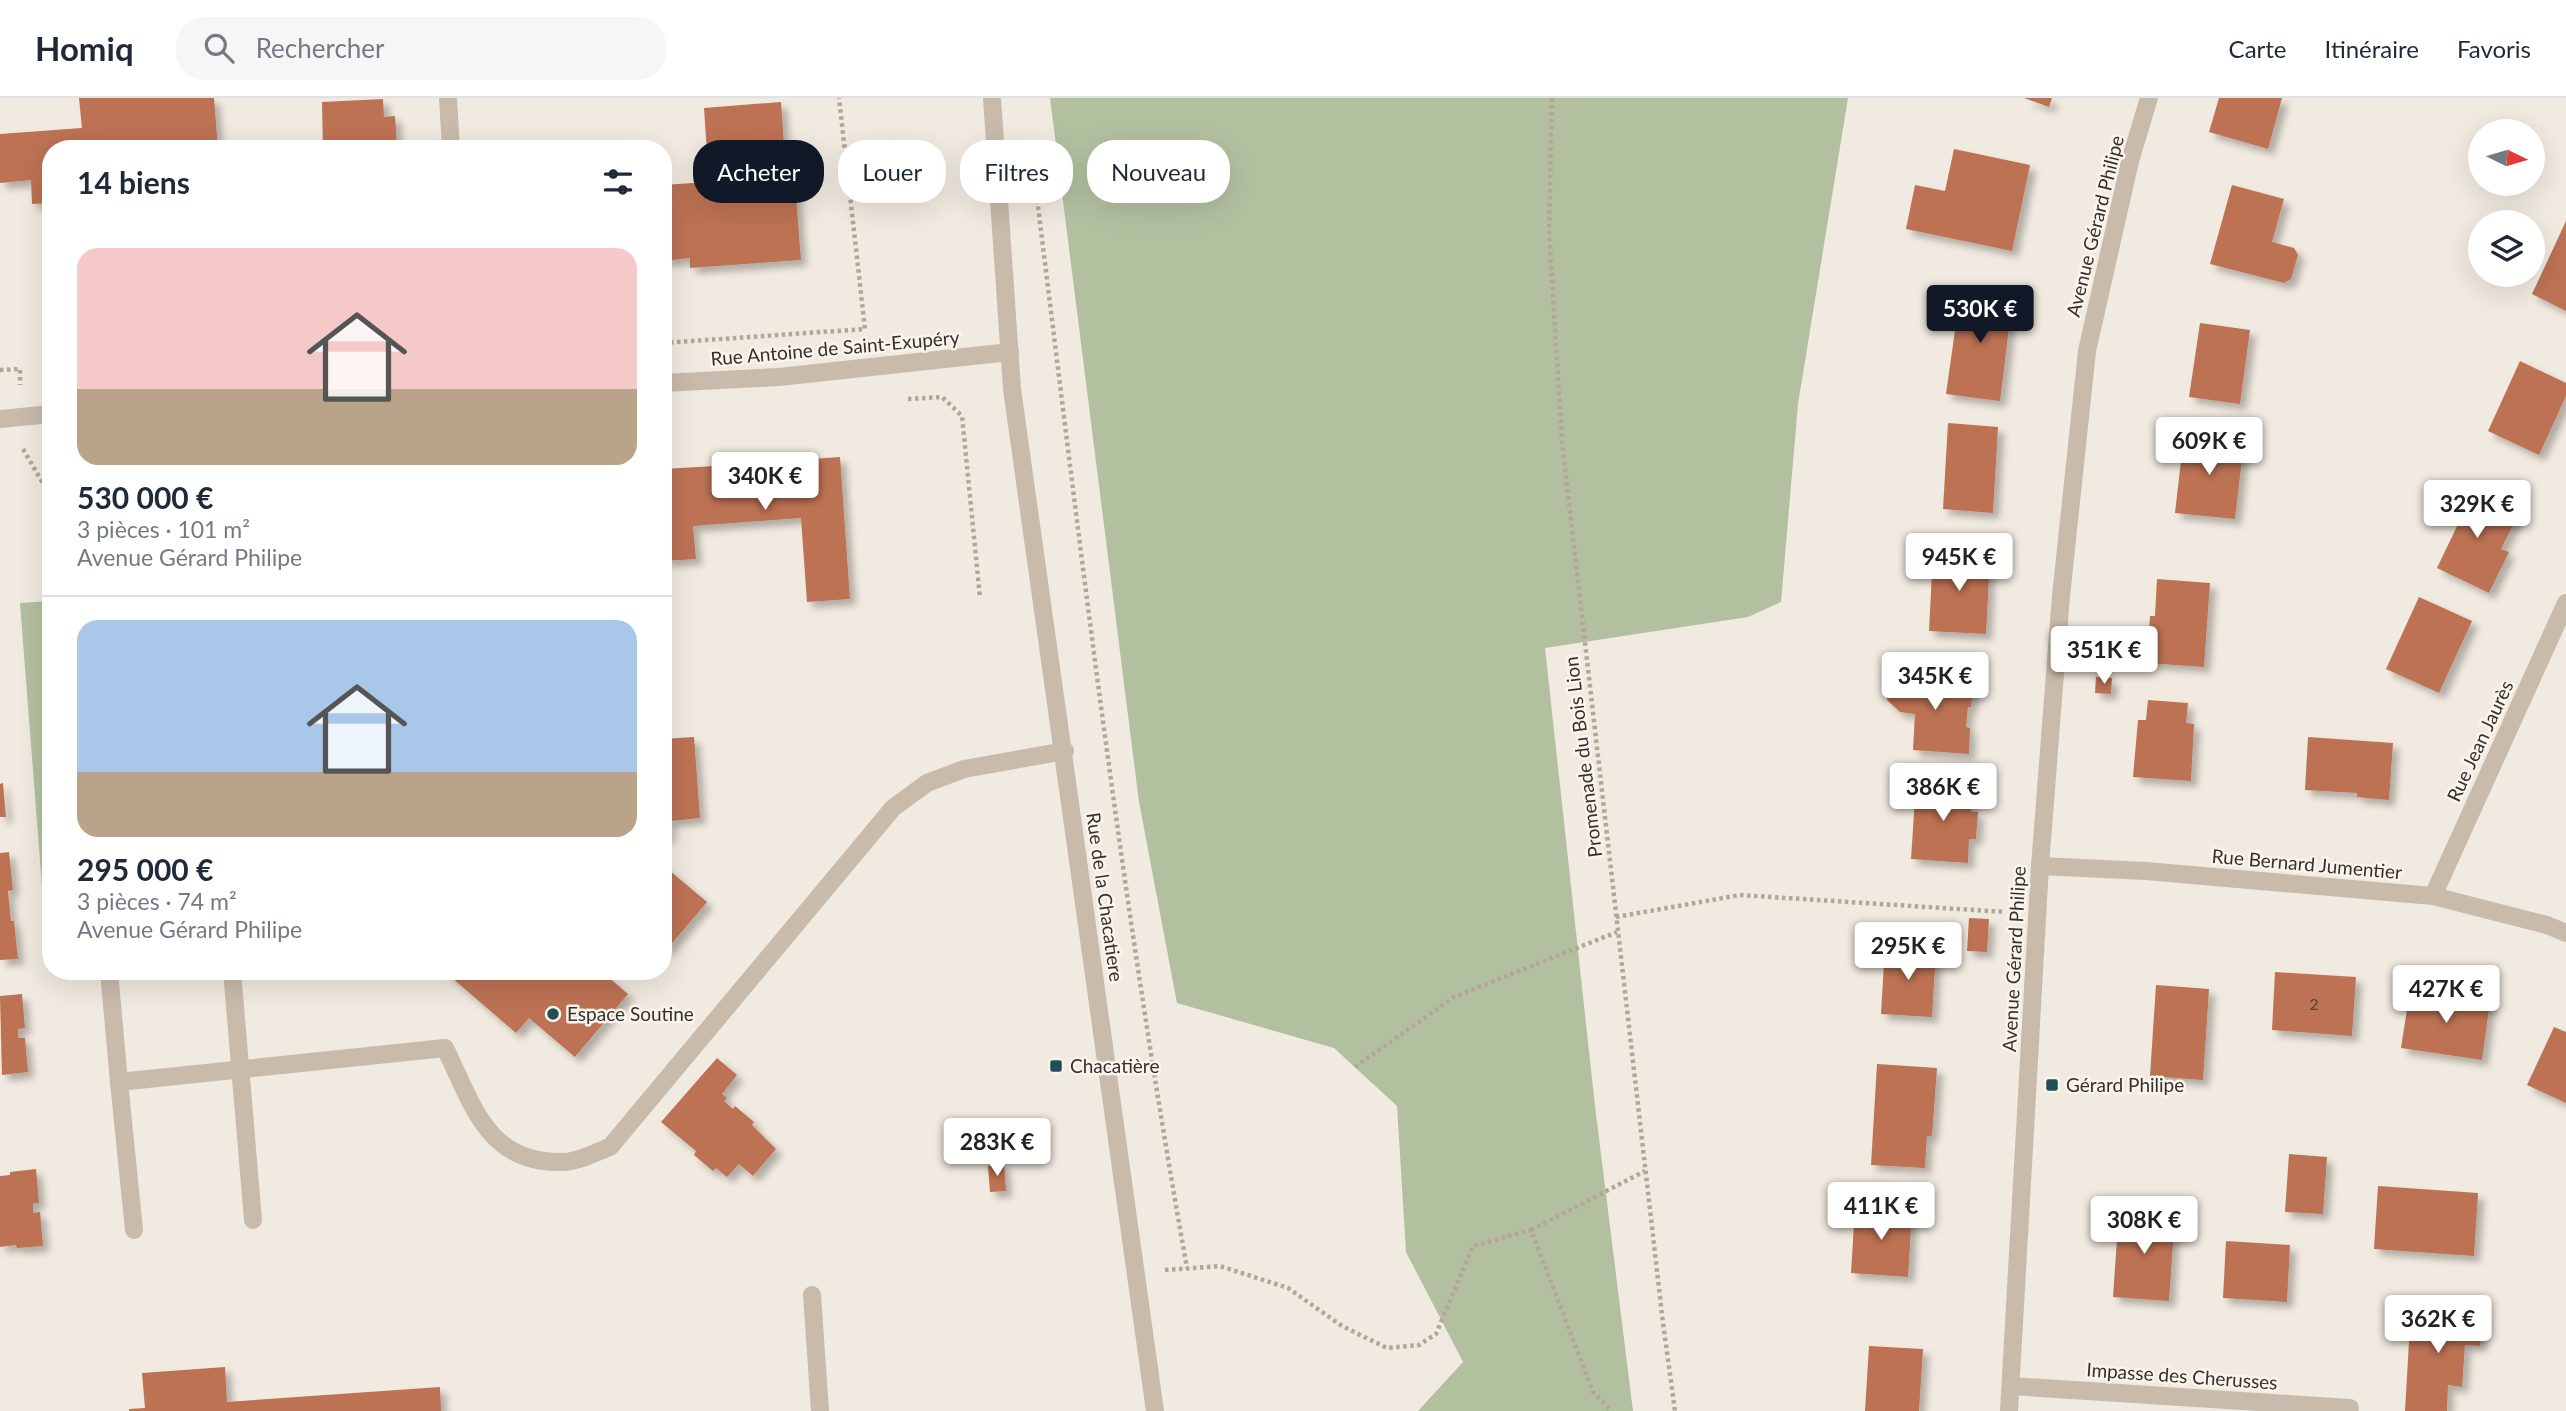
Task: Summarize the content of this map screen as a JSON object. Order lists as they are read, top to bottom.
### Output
{
  "streets": {
    "street": [
      "Avenue Gérard Philipe",
      "Rue Antoine de Saint-Exupéry",
      "Rue Jean Jaurès",
      "Rue Bernard Jumentier",
      "Rue de la Chacatiere",
      "Impasse des Cherusses"
    ],
    "path": ["Promenade du Bois Lion"]
  },
  "crossings": [
    ["Avenue Gérard Philipe", "Rue Bernard Jumentier"],
    ["Avenue Gérard Philipe", "Impasse des Cherusses"],
    ["Rue Antoine de Saint-Exupéry", "Rue de la Chacatiere"],
    ["Rue Jean Jaurès", "Rue Bernard Jumentier"]
  ],
  "places": {
    "other": ["Espace Soutine"],
    "transit": ["Chacatière", "Gérard Philipe"]
  },
  "house_numbers": ["2"],
  "north": "right",
  "page": {
    "header": "Homiq",
    "search": "Rechercher",
    "nav": ["Carte", "Itinéraire", "Favoris"],
    "chip": [
      "Acheter",
      "Louer",
      "Filtres",
      "Nouveau"
    ],
    "heading": "14 biens",
    "list": [
      {
        "name": "530 000 €",
        "note": "3 pièces · 101 m² · Avenue Gérard Philipe"
      },
      {
        "name": "295 000 €",
        "note": "3 pièces · 74 m² · Avenue Gérard Philipe"
      }
    ],
    "price": [
      "530K €",
      "609K €",
      "340K €",
      "329K €",
      "945K €",
      "351K €",
      "345K €",
      "386K €",
      "295K €",
      "427K €",
      "283K €",
      "411K €",
      "308K €",
      "362K €"
    ]
  }
}
